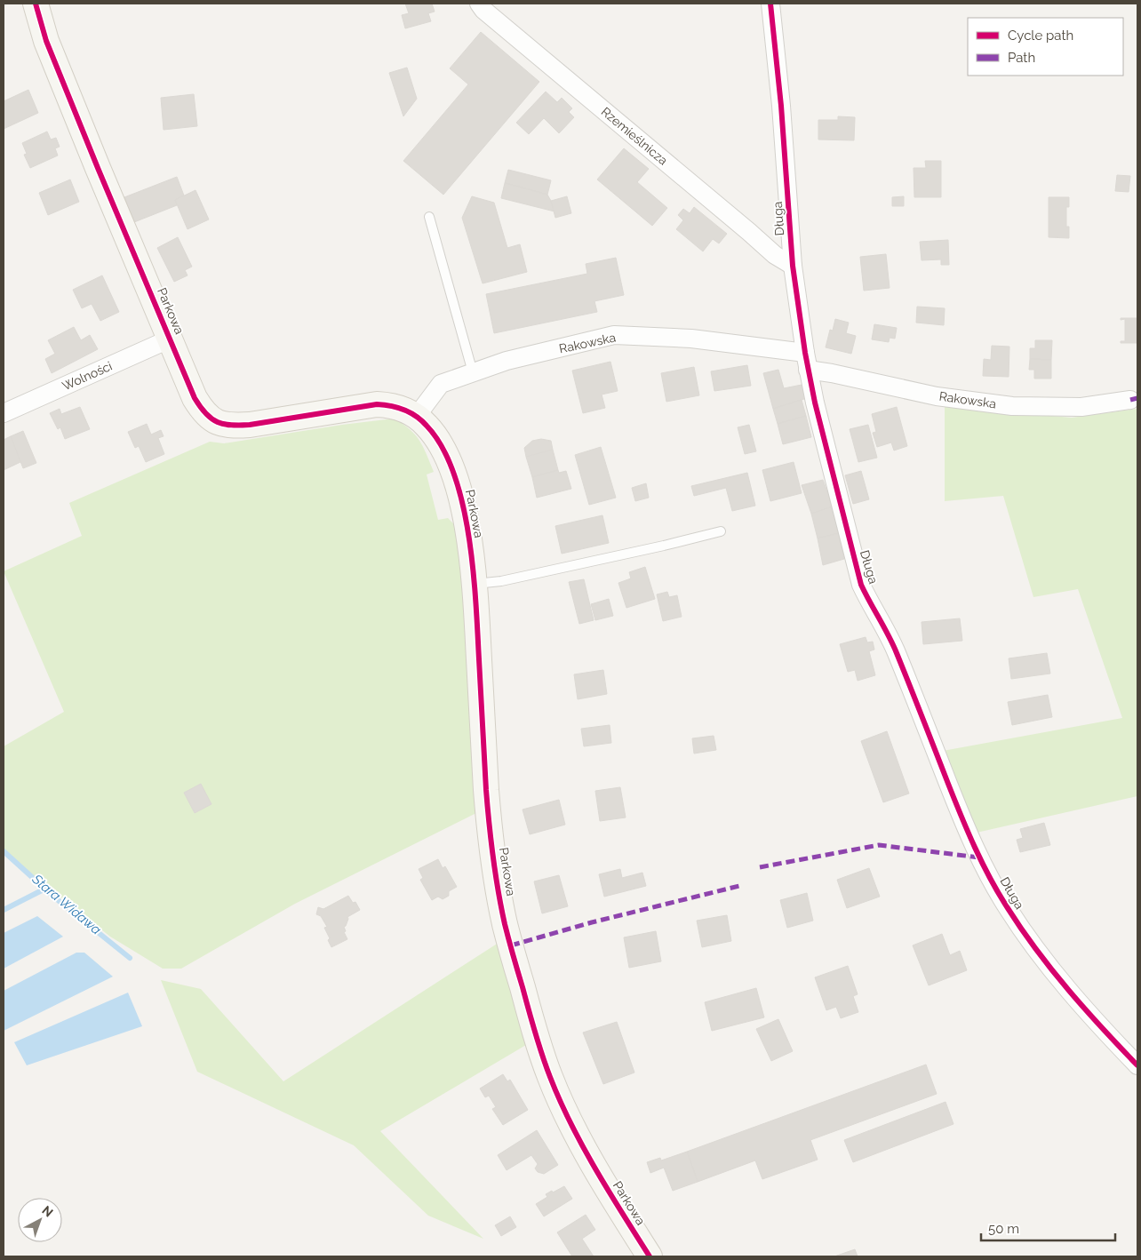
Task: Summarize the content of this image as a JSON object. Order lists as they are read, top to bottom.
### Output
{
  "streets": {
    "street": [
      "Rzemieślnicza",
      "Długa",
      "Parkowa",
      "Rakowska",
      "Wolności"
    ]
  },
  "crossings": [
    ["Rzemieślnicza", "Długa"],
    ["Długa", "Rakowska"],
    ["Parkowa", "Rakowska"],
    ["Parkowa", "Wolności"]
  ],
  "water": ["Stara Widawa"],
  "legend": ["Cycle path", "Path"],
  "scale_bar": "50 m",
  "north": "top right"
}
